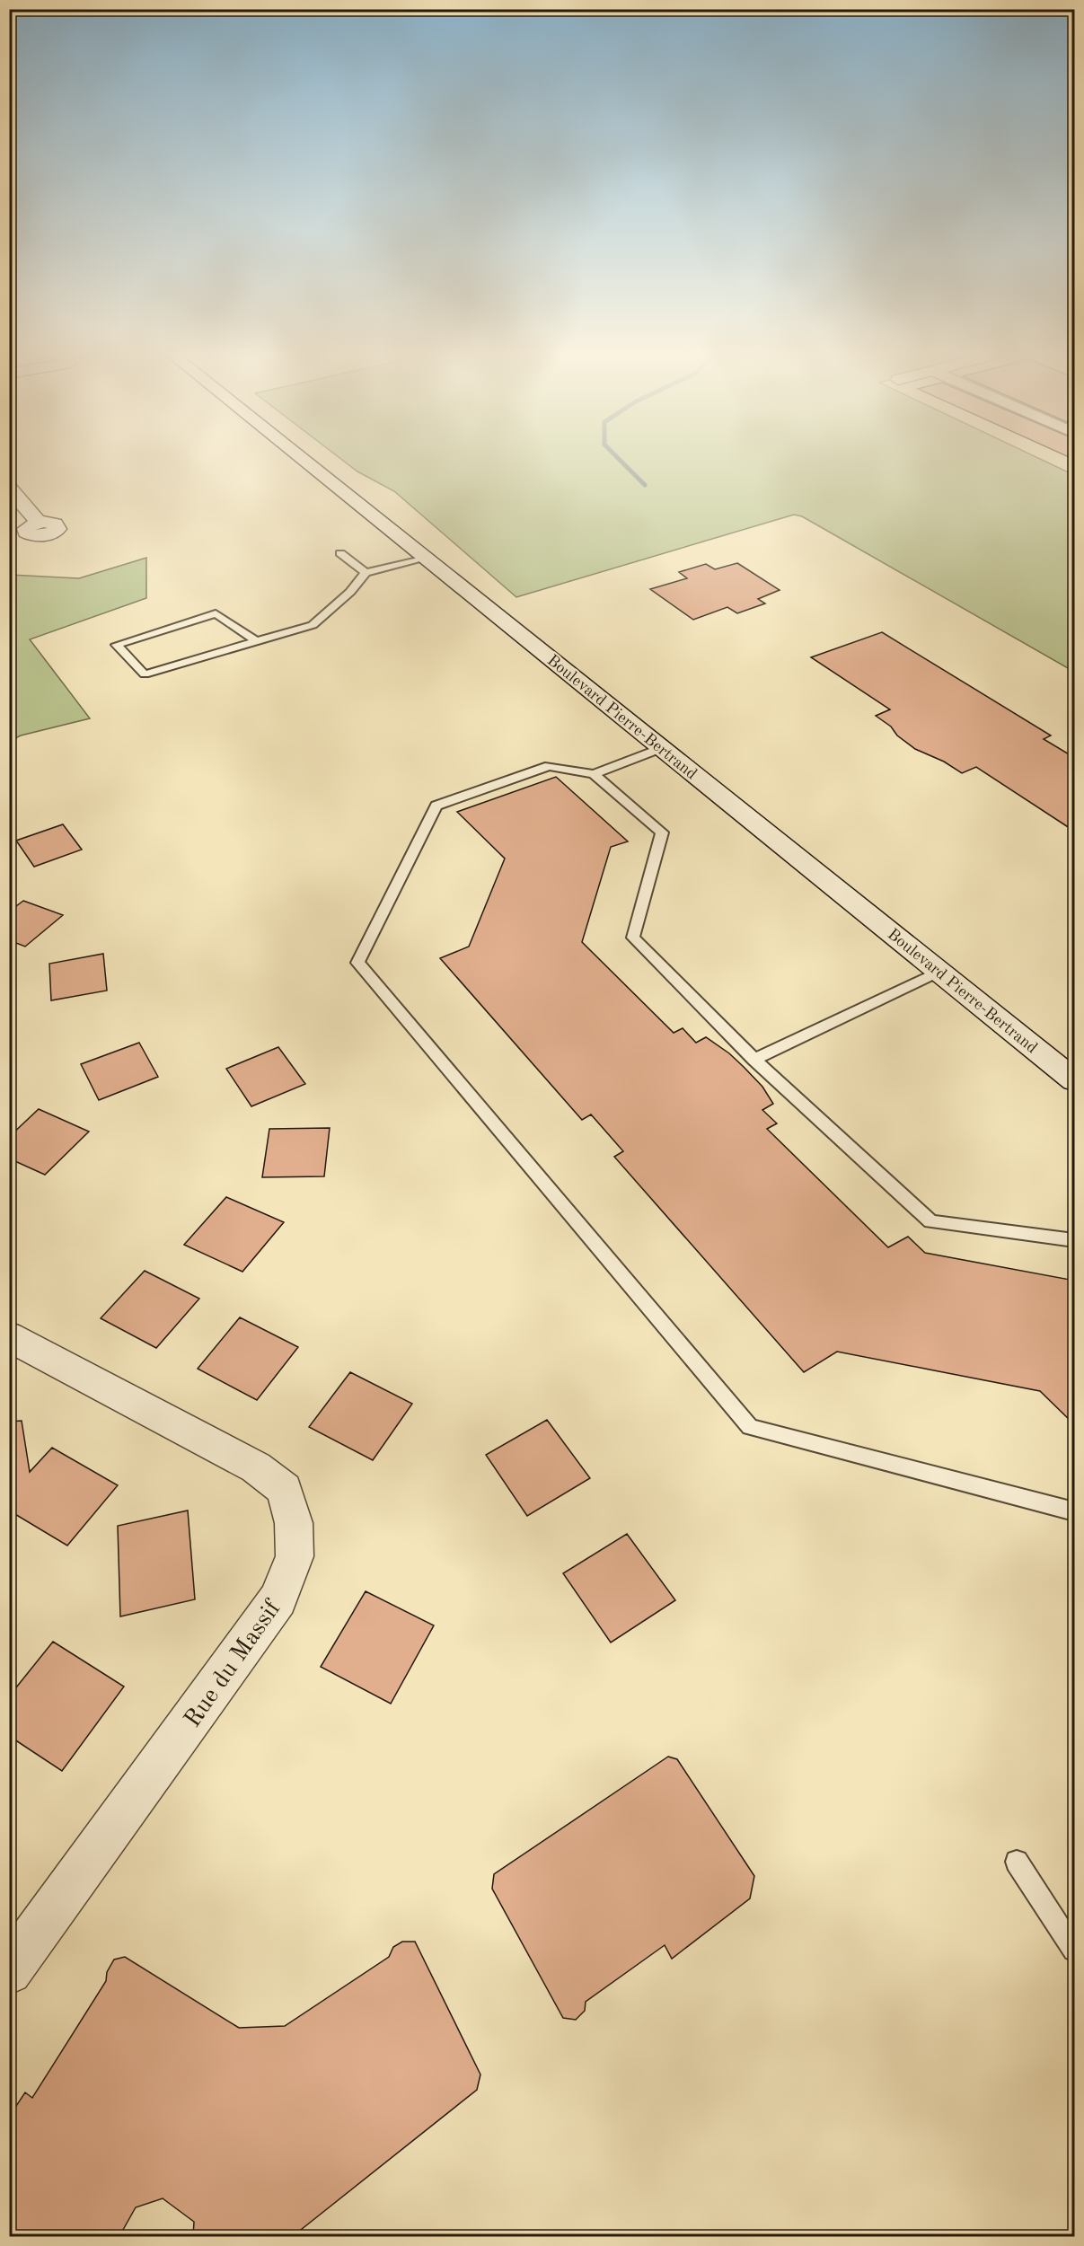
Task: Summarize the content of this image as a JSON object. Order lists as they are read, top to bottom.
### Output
{
  "streets": {
    "main road": ["Boulevard Pierre-Bertrand", "Rue du Massif"]
  }
}
